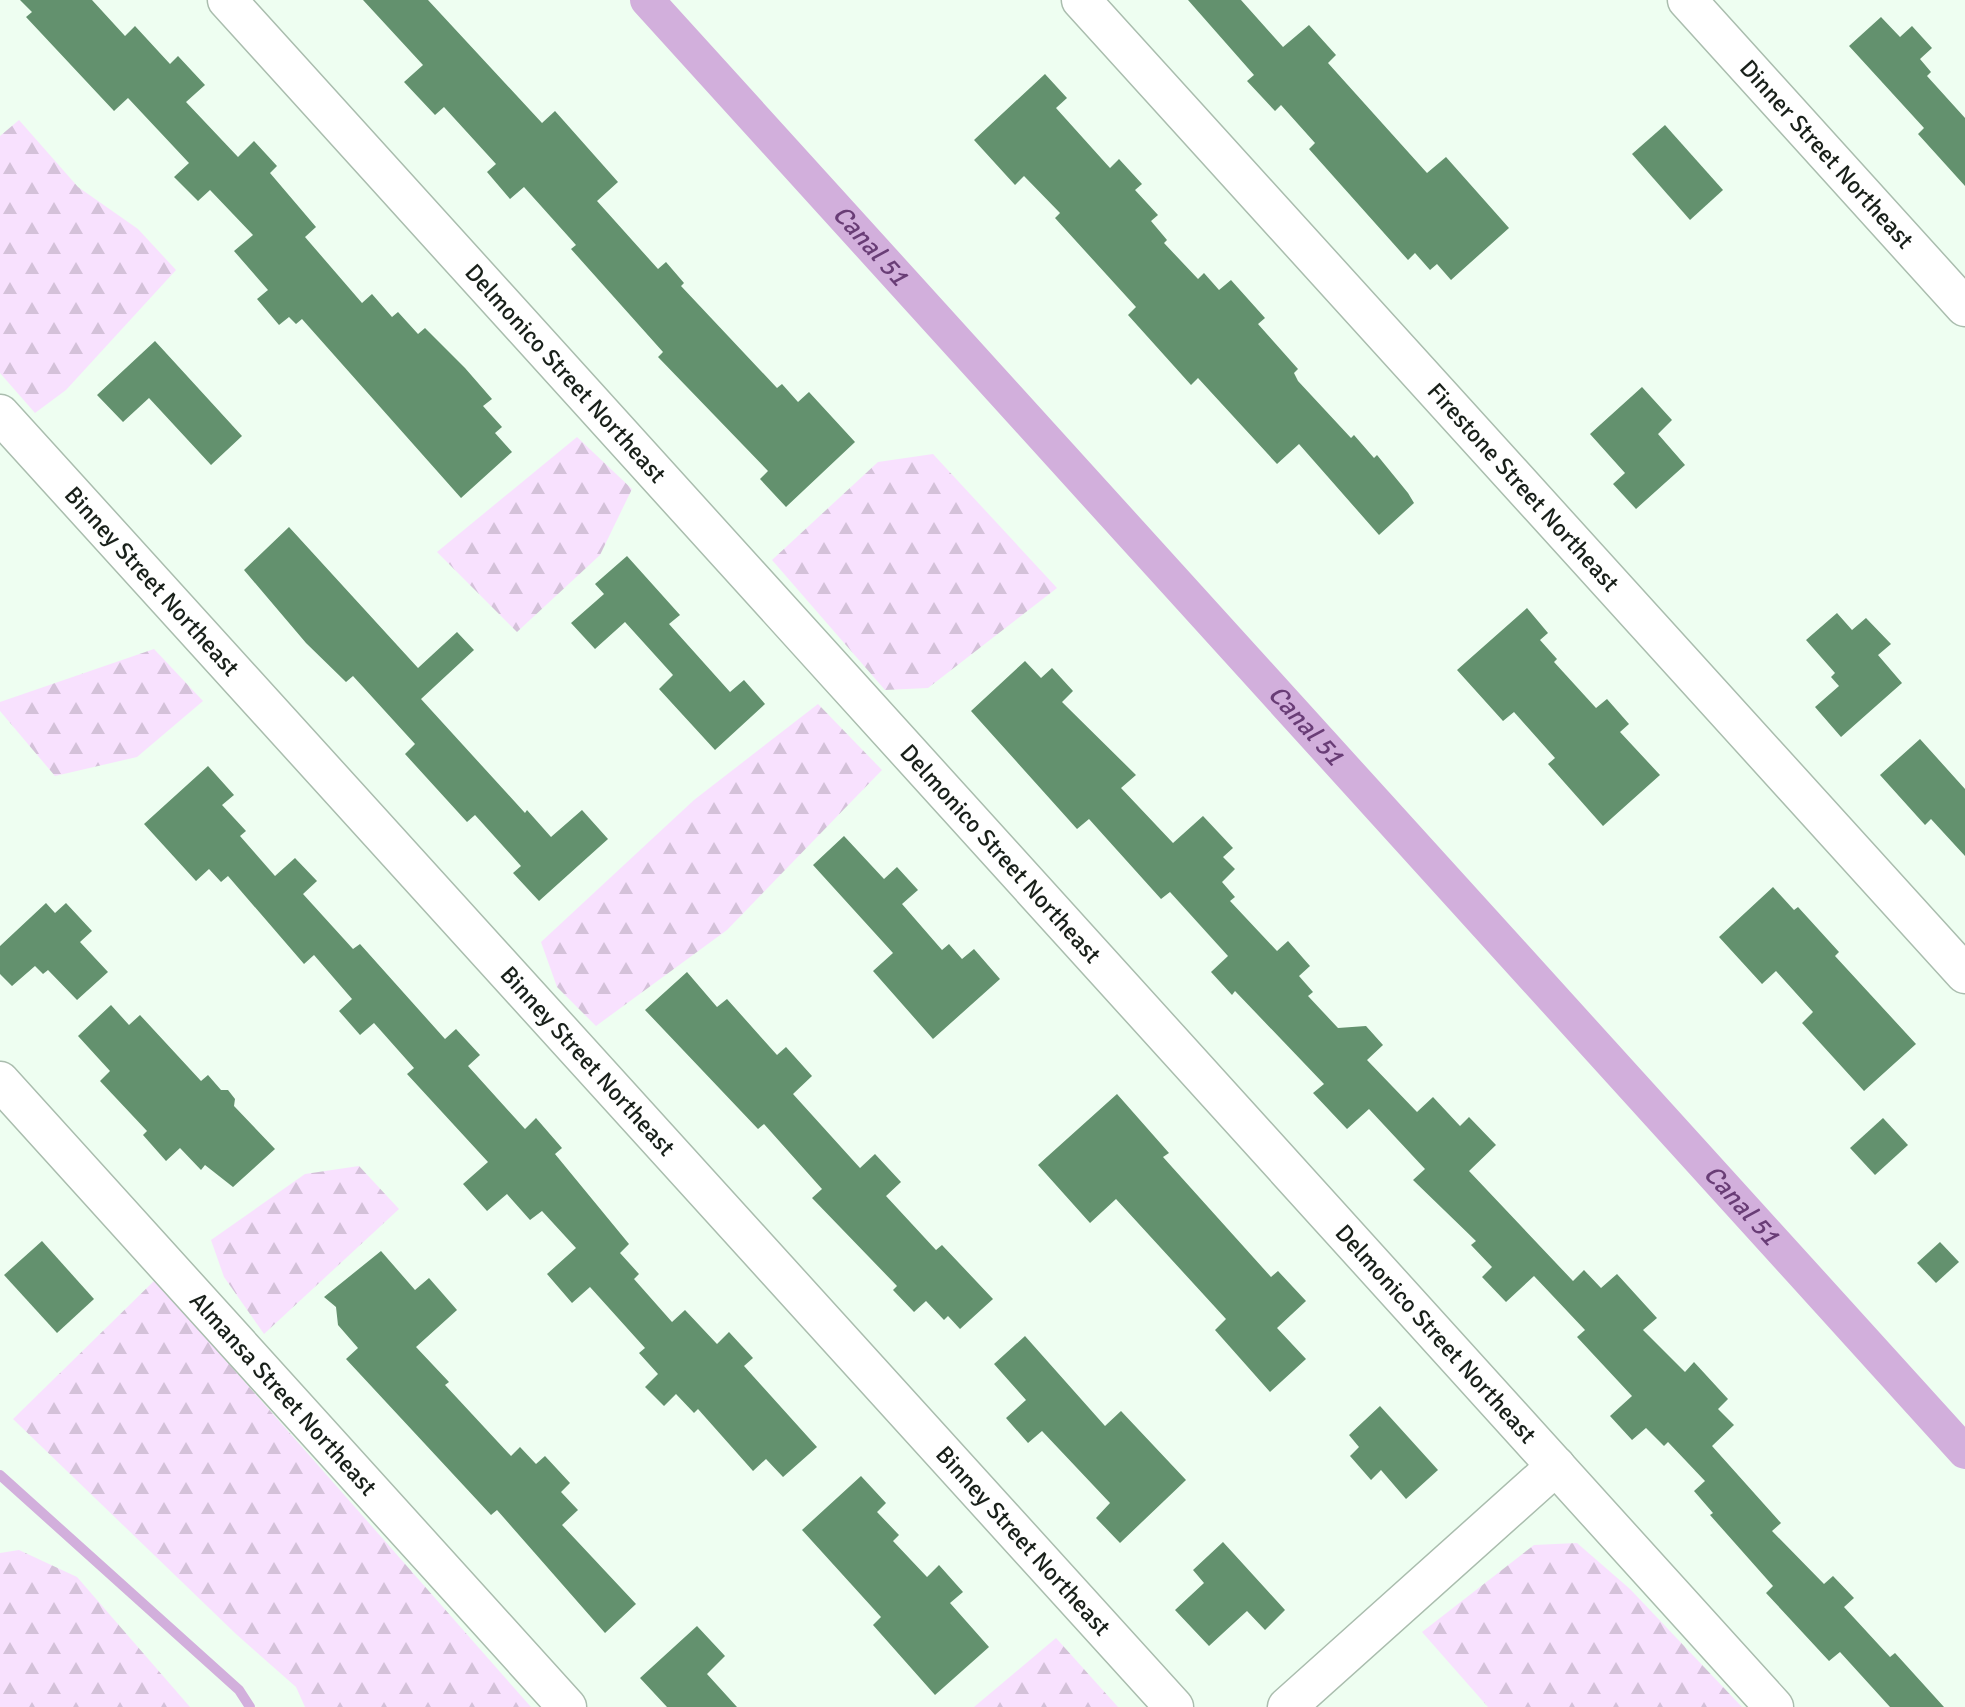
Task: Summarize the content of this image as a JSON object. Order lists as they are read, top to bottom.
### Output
{
  "streets": {
    "street": [
      "Dinner Street Northeast",
      "Delmonico Street Northeast",
      "Firestone Street Northeast",
      "Binney Street Northeast",
      "Almansa Street Northeast"
    ]
  },
  "water": ["Canal 51"]
}
